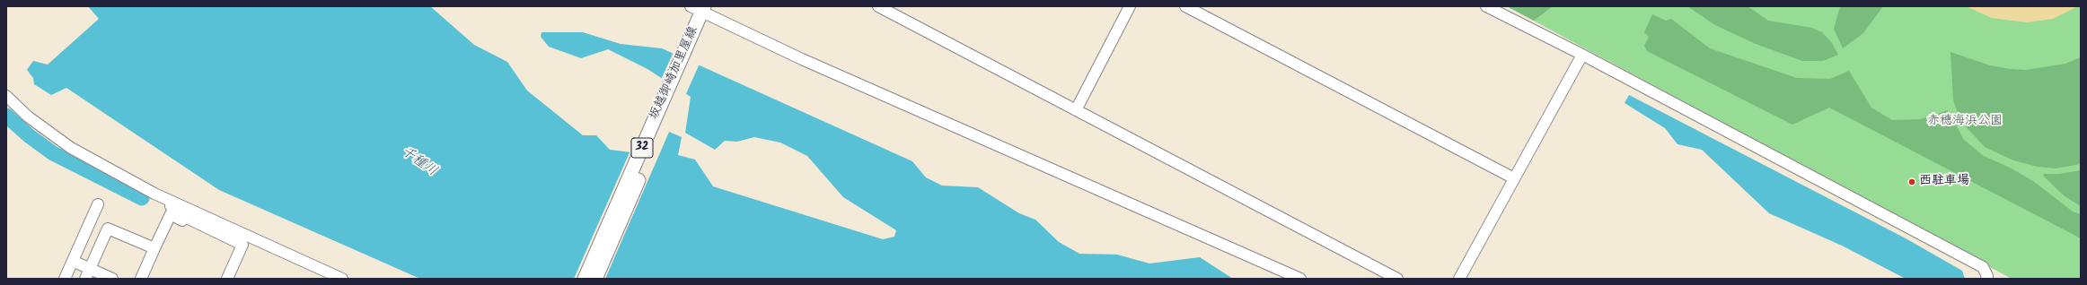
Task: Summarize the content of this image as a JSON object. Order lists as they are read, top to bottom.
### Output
{
  "streets": {
    "main road": ["坂越御崎加里屋線", "32"]
  },
  "water": ["千種川"],
  "parks": ["赤穂海浜公園"],
  "places": ["西駐車場"]
}
